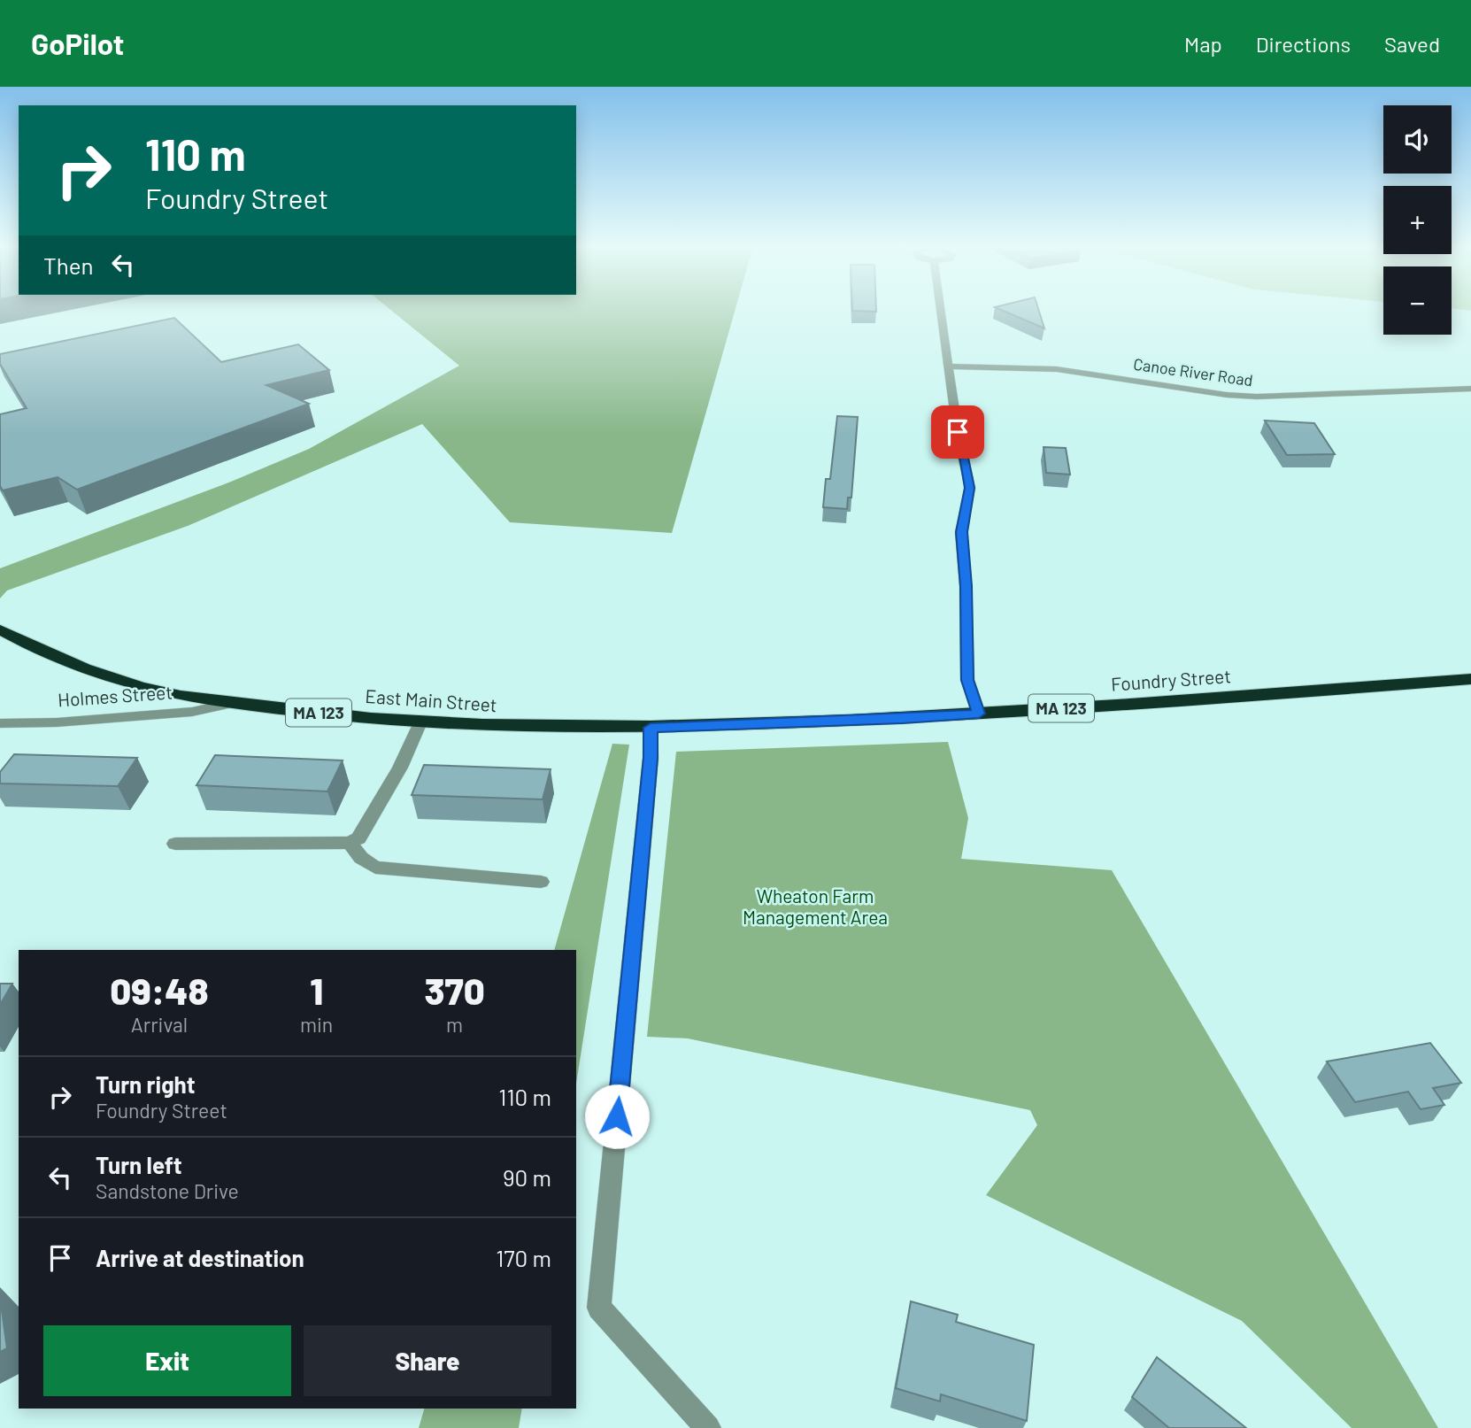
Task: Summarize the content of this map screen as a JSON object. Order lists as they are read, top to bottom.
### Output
{
  "streets": {
    "highway": ["Foundry Street", "East Main Street", "MA 123"],
    "street": ["Canoe River Road", "Holmes Street"]
  },
  "crossings": [
    ["Foundry Street", "East Main Street"],
    ["Holmes Street", "East Main Street"]
  ],
  "parks": ["Wheaton Farm Management Area"],
  "page": {
    "header": "GoPilot",
    "nav": ["Map", "Directions", "Saved"],
    "map_buttons": ["+", "−"],
    "turn": ["110 m", "Foundry Street"],
    "then": "Then",
    "eta": [
      "09:48",
      "Arrival",
      "1",
      "min",
      "370",
      "m"
    ],
    "list": [
      {
        "name": "Turn right",
        "note": "Foundry Street",
        "value": "110 m"
      },
      {
        "name": "Turn left",
        "note": "Sandstone Drive",
        "value": "90 m"
      },
      {
        "name": "Arrive at destination",
        "value": "170 m"
      }
    ],
    "buttons": ["Exit", "Share"]
  }
}
